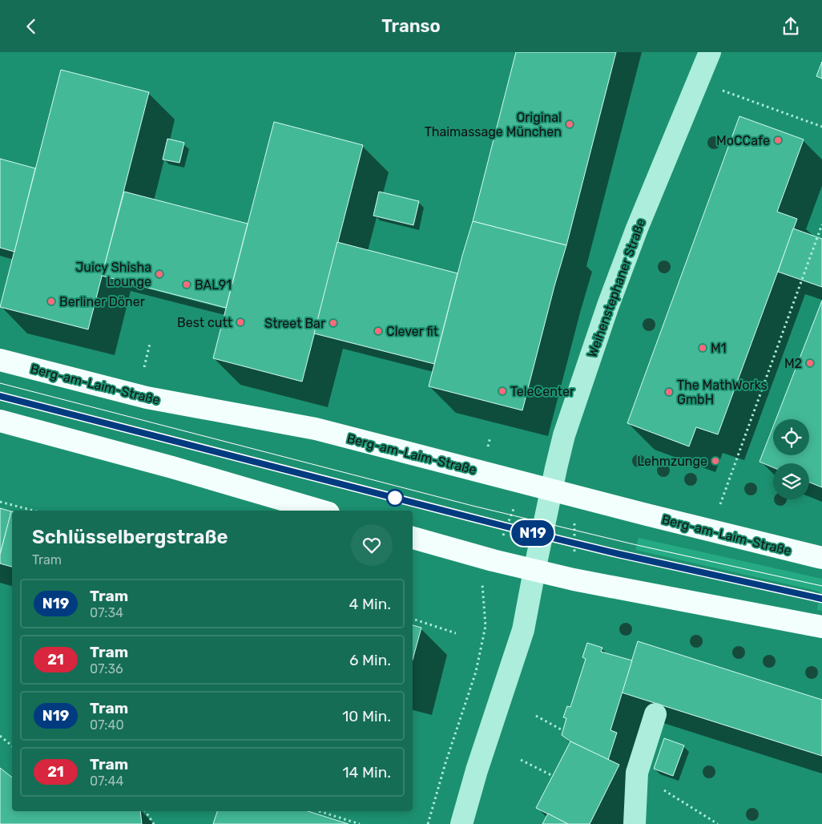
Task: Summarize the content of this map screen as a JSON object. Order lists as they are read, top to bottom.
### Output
{
  "streets": {
    "main road": ["Berg-am-Laim-Straße"],
    "street": ["Weihenstephaner Straße"]
  },
  "crossings": [
    ["Weihenstephaner Straße", "Berg-am-Laim-Straße"]
  ],
  "places": [
    "Original Thaimassage München",
    "MoCCafe",
    "Juicy Shisha Lounge",
    "BAL91",
    "Berliner Döner",
    "Best cutt",
    "Street Bar",
    "Clever fit",
    "M1",
    "M2",
    "TeleCenter",
    "The MathWorks GmbH",
    "Lehmzunge"
  ],
  "lines": ["tram line N19"],
  "page": {
    "header": "Transo",
    "on_map": "N19",
    "heading": ["Schlüsselbergstraße", "Tram"],
    "list": [
      {
        "mark": "N19",
        "name": "Tram",
        "note": "07:34",
        "value": "4 Min."
      },
      {
        "mark": "21",
        "name": "Tram",
        "note": "07:36",
        "value": "6 Min."
      },
      {
        "mark": "N19",
        "name": "Tram",
        "note": "07:40",
        "value": "10 Min."
      },
      {
        "mark": "21",
        "name": "Tram",
        "note": "07:44",
        "value": "14 Min."
      }
    ]
  }
}
